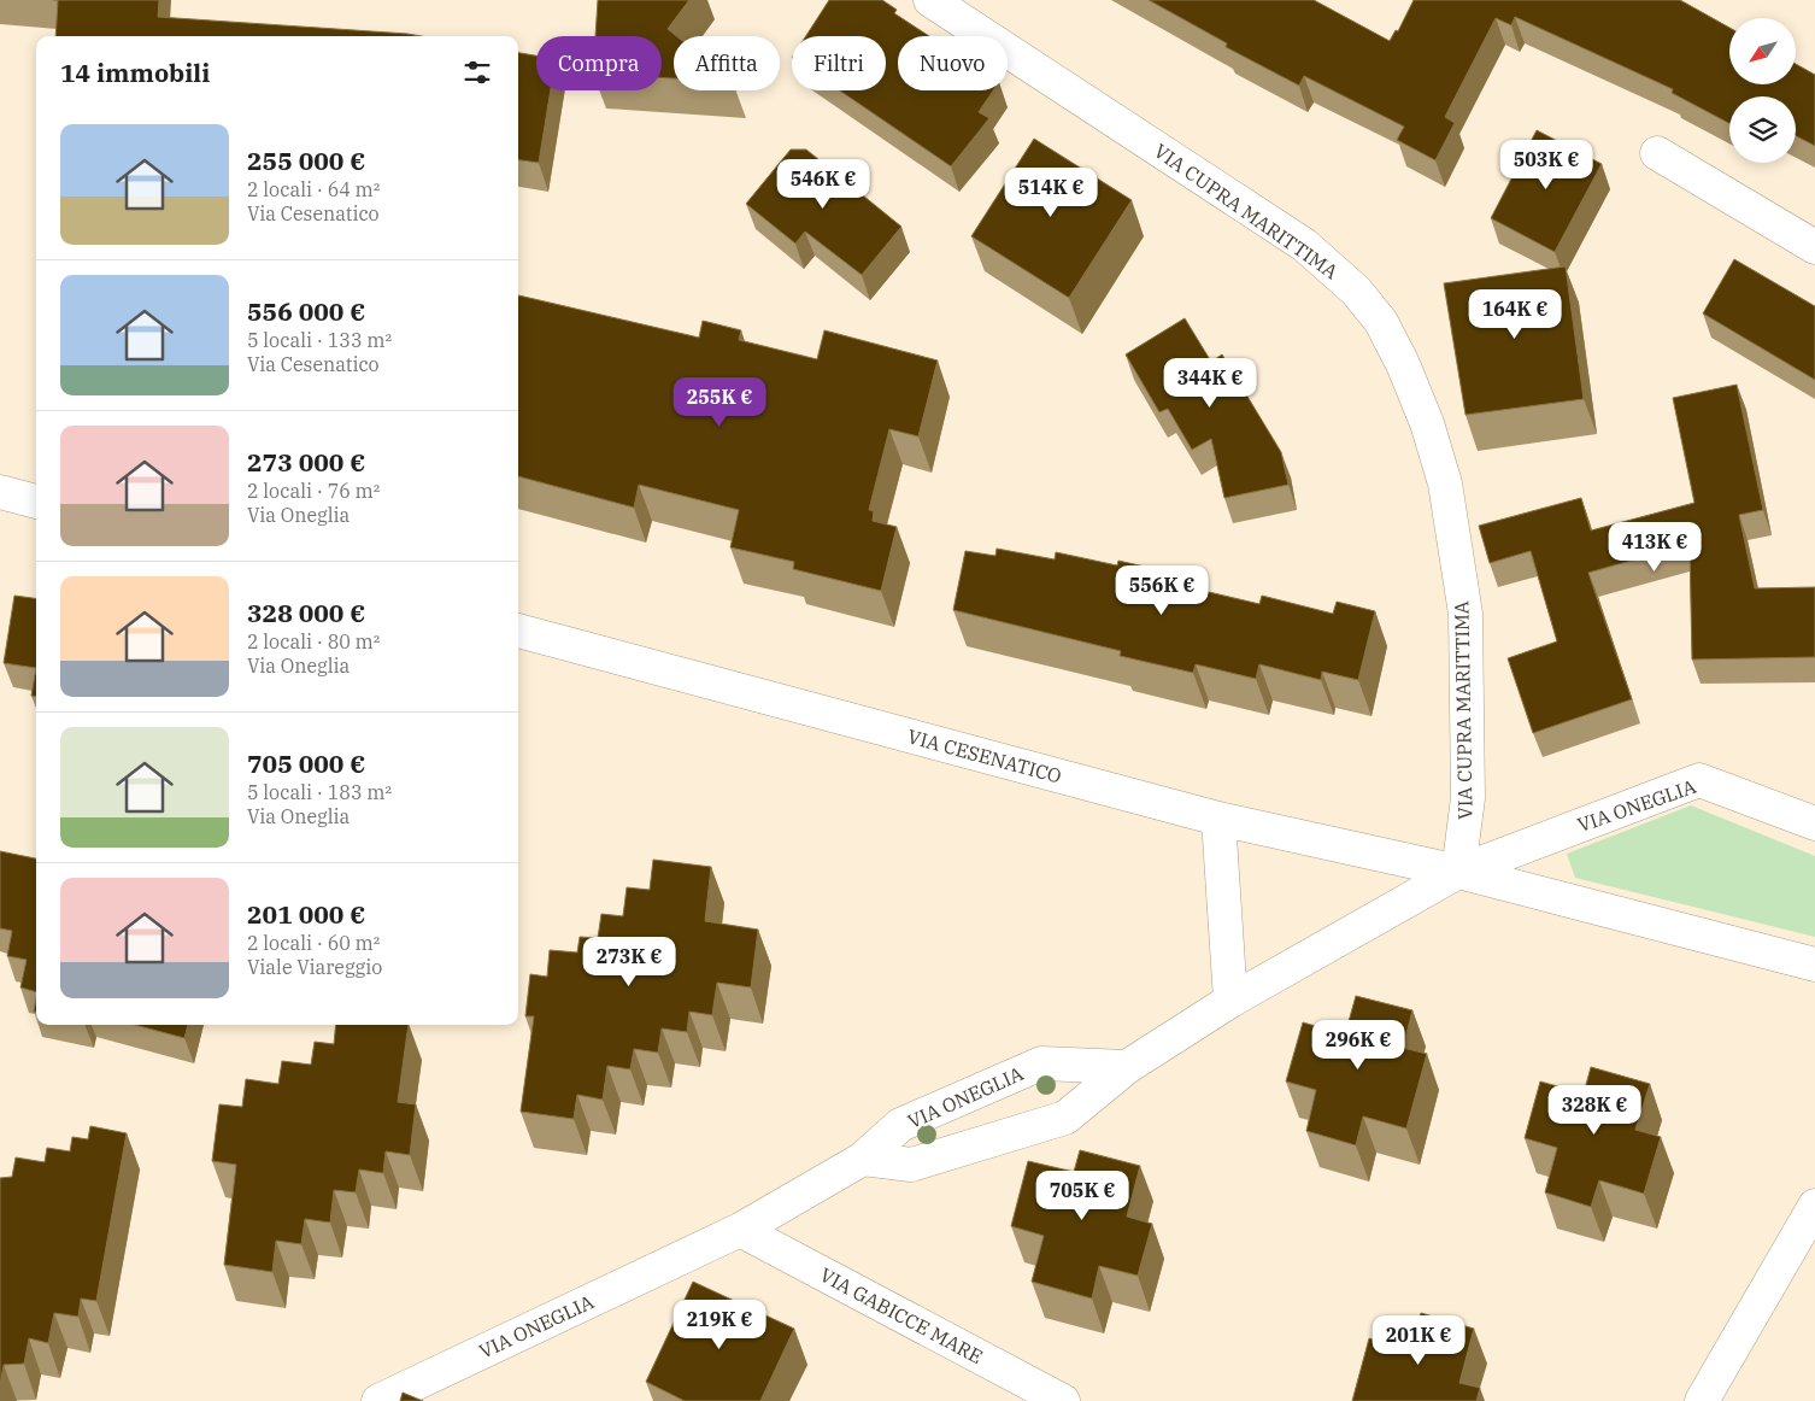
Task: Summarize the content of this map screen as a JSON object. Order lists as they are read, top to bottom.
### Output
{
  "streets": {
    "street": [
      "VIA CUPRA MARITTIMA",
      "VIA CESENATICO",
      "VIA ONEGLIA",
      "VIA GABICCE MARE"
    ]
  },
  "crossings": [
    ["VIA CUPRA MARITTIMA", "VIA CESENATICO"],
    ["VIA CUPRA MARITTIMA", "VIA ONEGLIA"],
    ["VIA CESENATICO", "VIA ONEGLIA"],
    ["VIA ONEGLIA", "VIA GABICCE MARE"]
  ],
  "north": "bottom left",
  "page": {
    "chip": [
      "Compra",
      "Affitta",
      "Filtri",
      "Nuovo"
    ],
    "heading": "14 immobili",
    "list": [
      {
        "name": "255 000 €",
        "note": "2 locali · 64 m² · Via Cesenatico"
      },
      {
        "name": "556 000 €",
        "note": "5 locali · 133 m² · Via Cesenatico"
      },
      {
        "name": "273 000 €",
        "note": "2 locali · 76 m² · Via Oneglia"
      },
      {
        "name": "328 000 €",
        "note": "2 locali · 80 m² · Via Oneglia"
      },
      {
        "name": "705 000 €",
        "note": "5 locali · 183 m² · Via Oneglia"
      },
      {
        "name": "201 000 €",
        "note": "2 locali · 60 m² · Viale Viareggio"
      }
    ],
    "price": [
      "503K €",
      "546K €",
      "514K €",
      "164K €",
      "344K €",
      "255K €",
      "413K €",
      "556K €",
      "273K €",
      "296K €",
      "328K €",
      "705K €",
      "219K €",
      "201K €"
    ]
  }
}
